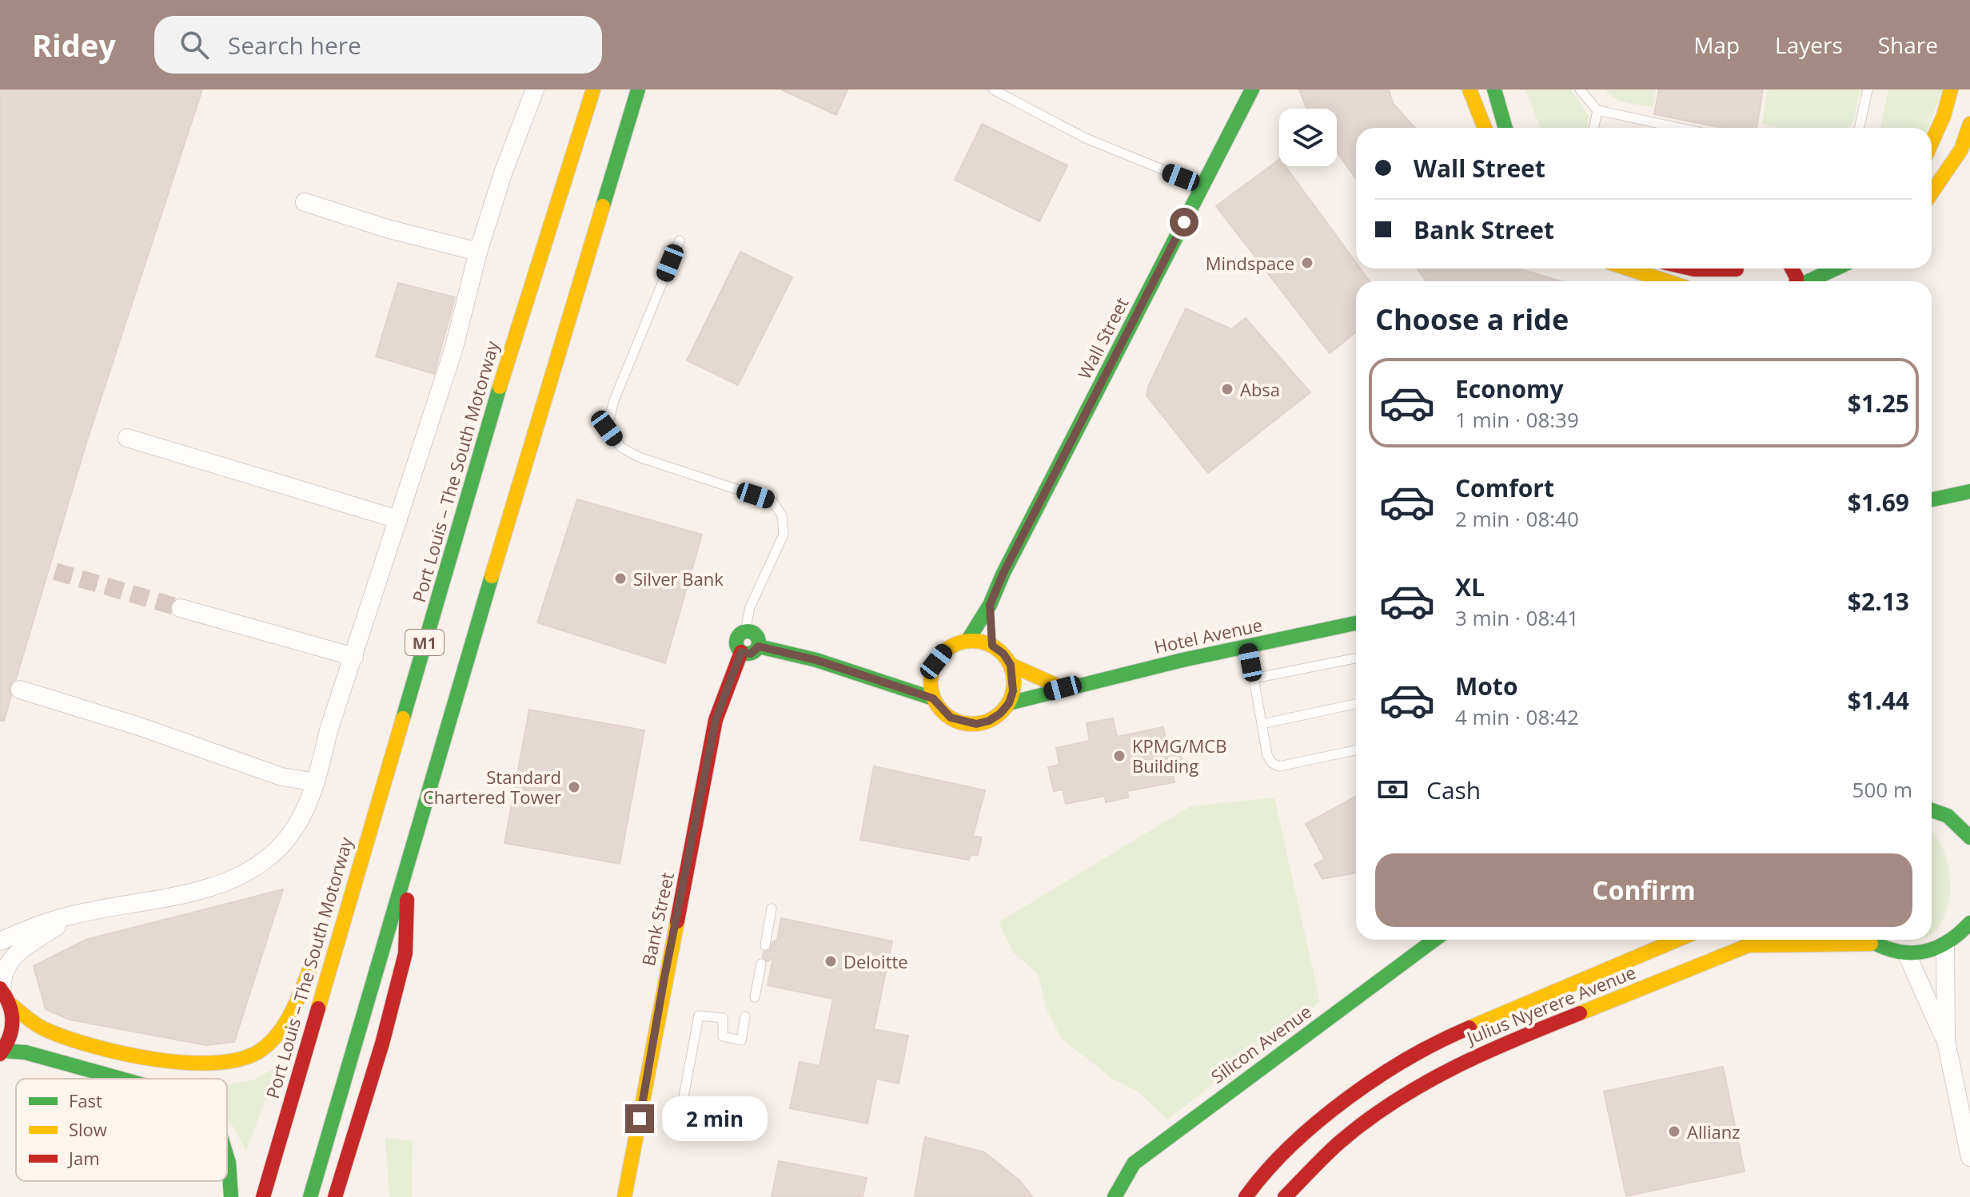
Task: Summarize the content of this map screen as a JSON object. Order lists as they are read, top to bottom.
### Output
{
  "streets": {
    "main road": [
      "Wall Street",
      "Port Louis – The South Motorway",
      "Hotel Avenue",
      "M1",
      "Bank Street",
      "Julius Nyerere Avenue",
      "Silicon Avenue"
    ]
  },
  "crossings": [
    ["Wall Street", "Hotel Avenue"]
  ],
  "places": [
    "Mindspace",
    "Absa",
    "Silver Bank",
    "KPMG/MCB Building",
    "Standard Chartered Tower",
    "Deloitte",
    "Allianz"
  ],
  "legend": ["Fast", "Slow", "Jam"],
  "page": {
    "header": "Ridey",
    "search": "Search here",
    "nav": ["Map", "Layers", "Share"],
    "banner": ["Wall Street", "Bank Street"],
    "heading": "Choose a ride",
    "list": [
      {
        "name": "Economy",
        "note": "1 min · 08:39",
        "value": "$1.25"
      },
      {
        "name": "Comfort",
        "note": "2 min · 08:40",
        "value": "$1.69"
      },
      {
        "name": "XL",
        "note": "3 min · 08:41",
        "value": "$2.13"
      },
      {
        "name": "Moto",
        "note": "4 min · 08:42",
        "value": "$1.44"
      }
    ],
    "pay": ["Cash", "500 m"],
    "buttons": "Confirm",
    "bubble": "2 min"
  }
}
